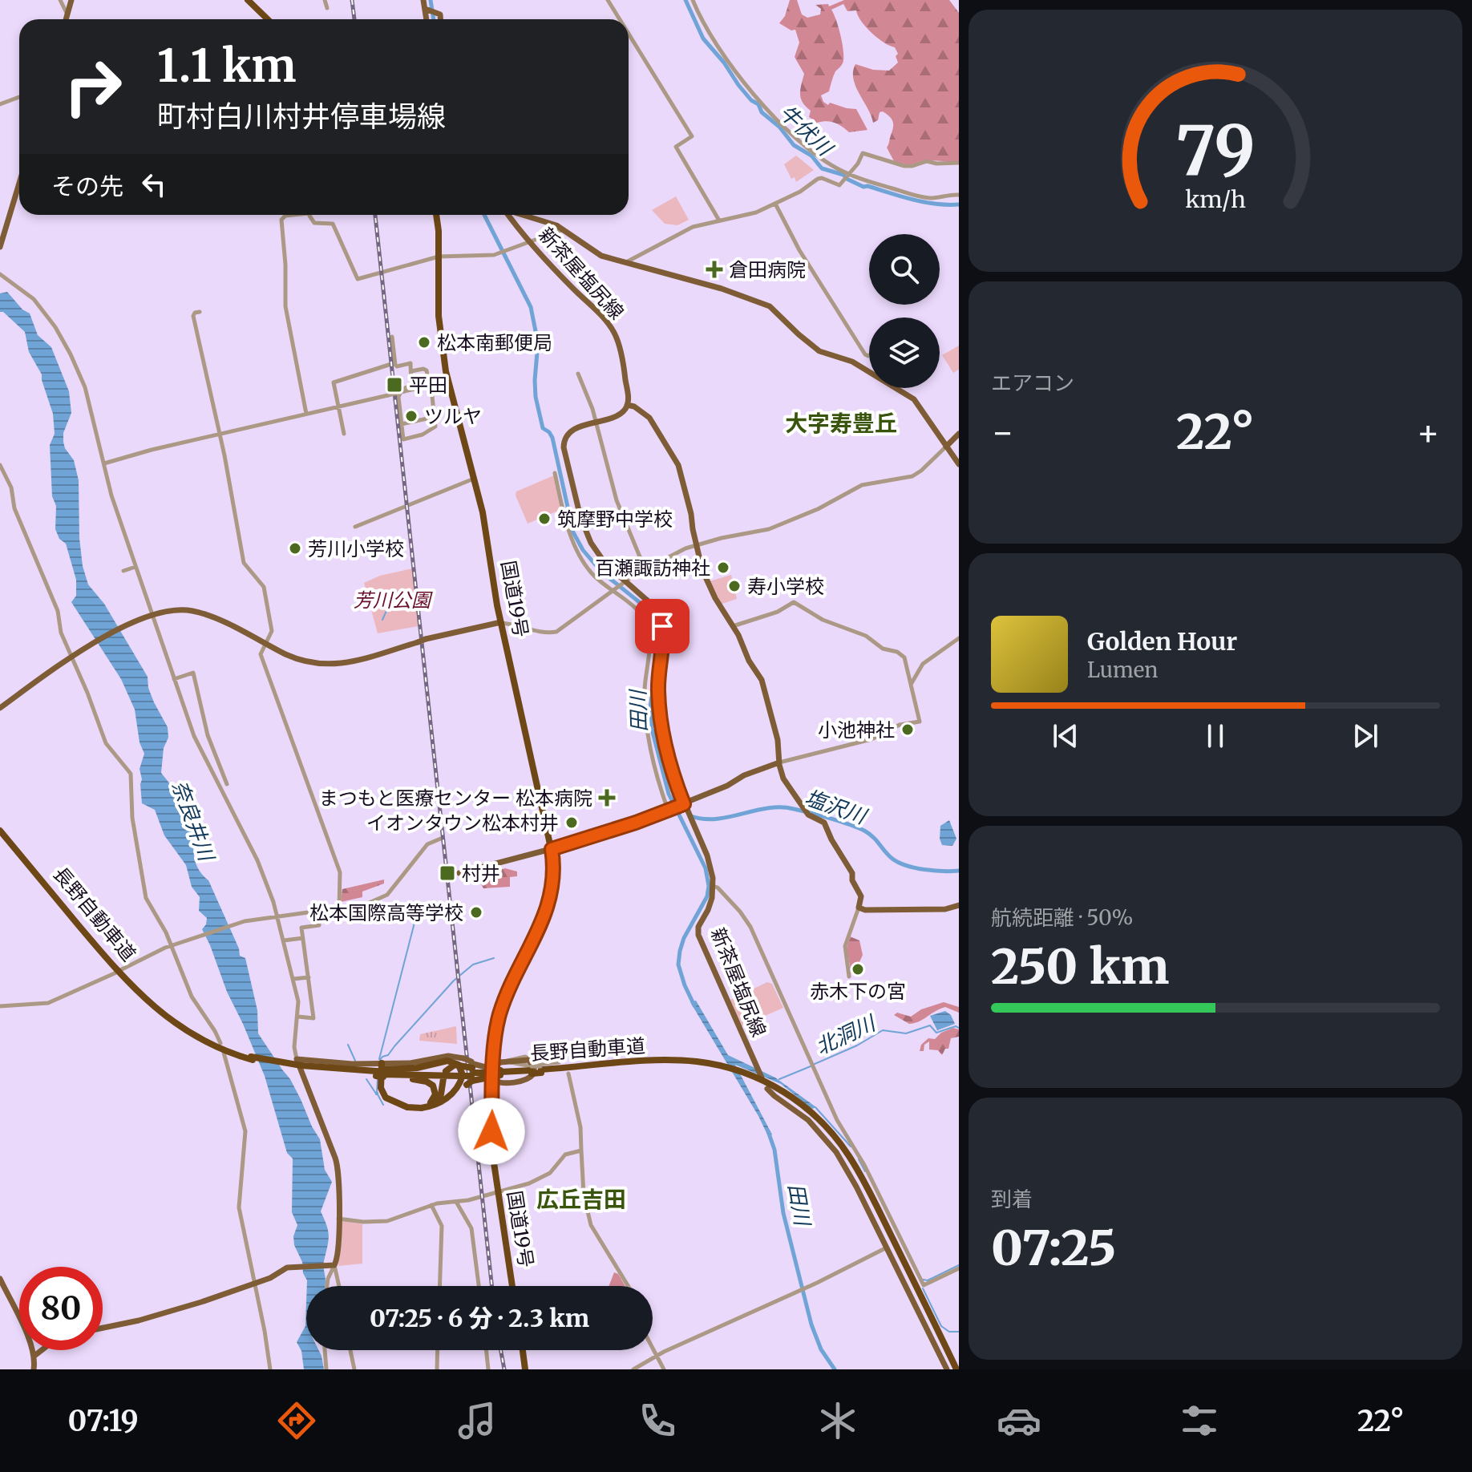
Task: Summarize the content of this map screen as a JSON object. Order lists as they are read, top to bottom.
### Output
{
  "streets": {
    "highway": ["国道19号", "長野自動車道"],
    "main road": ["新茶屋塩尻線"]
  },
  "crossings": [
    ["国道19号", "長野自動車道"]
  ],
  "districts": ["大字寿豊丘", "広丘吉田"],
  "water": [
    "牛伏川",
    "田川",
    "塩沢川",
    "奈良井川",
    "北洞川"
  ],
  "parks": ["芳川公園"],
  "places": {
    "health": ["倉田病院", "まつもと医療センター 松本病院"],
    "other": [
      "松本南郵便局",
      "ツルヤ",
      "筑摩野中学校",
      "芳川小学校",
      "百瀬諏訪神社",
      "寿小学校",
      "小池神社",
      "イオンタウン松本村井",
      "松本国際高等学校",
      "赤木下の宮"
    ],
    "transit": ["平田", "村井"]
  },
  "page": {
    "turn": ["1.1 km", "町村白川村井停車場線"],
    "then": "その先",
    "tile": [
      "エアコン",
      ["航続距離 · 50%", "250 km"],
      ["到着", "07:25"]
    ],
    "heat": ["−", "22°", "+"],
    "song": ["Golden Hour", "Lumen"],
    "limit": "80",
    "trip": "07:25 · 6 分 · 2.3 km",
    "tabs": ["07:19", "22°"],
    "gauge": ["79", "km/h"]
  }
}
